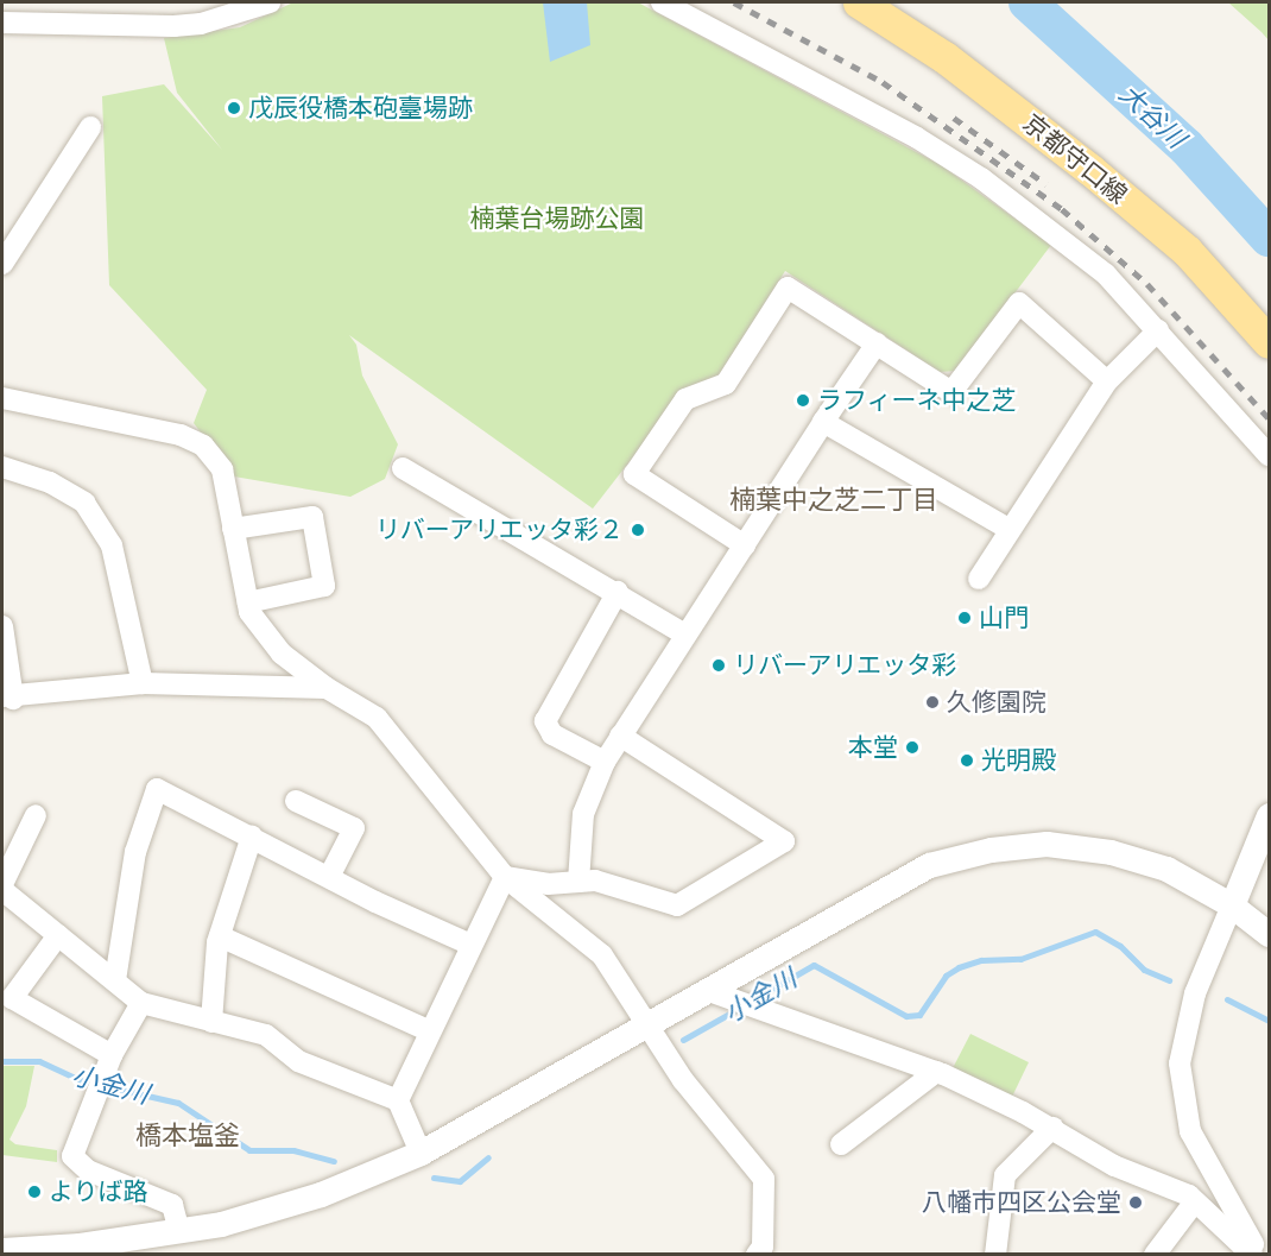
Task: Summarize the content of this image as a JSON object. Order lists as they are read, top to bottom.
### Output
{
  "streets": {
    "main road": ["京都守口線"]
  },
  "districts": ["楠葉中之芝二丁目", "橋本塩釜"],
  "water": ["大谷川", "小金川"],
  "parks": ["楠葉台場跡公園"],
  "places": [
    "戊辰役橋本砲臺場跡",
    "ラフィーネ中之芝",
    "リバーアリエッタ彩２",
    "山門",
    "リバーアリエッタ彩",
    "久修園院",
    "本堂",
    "光明殿",
    "よりば路",
    "八幡市四区公会堂"
  ]
}
